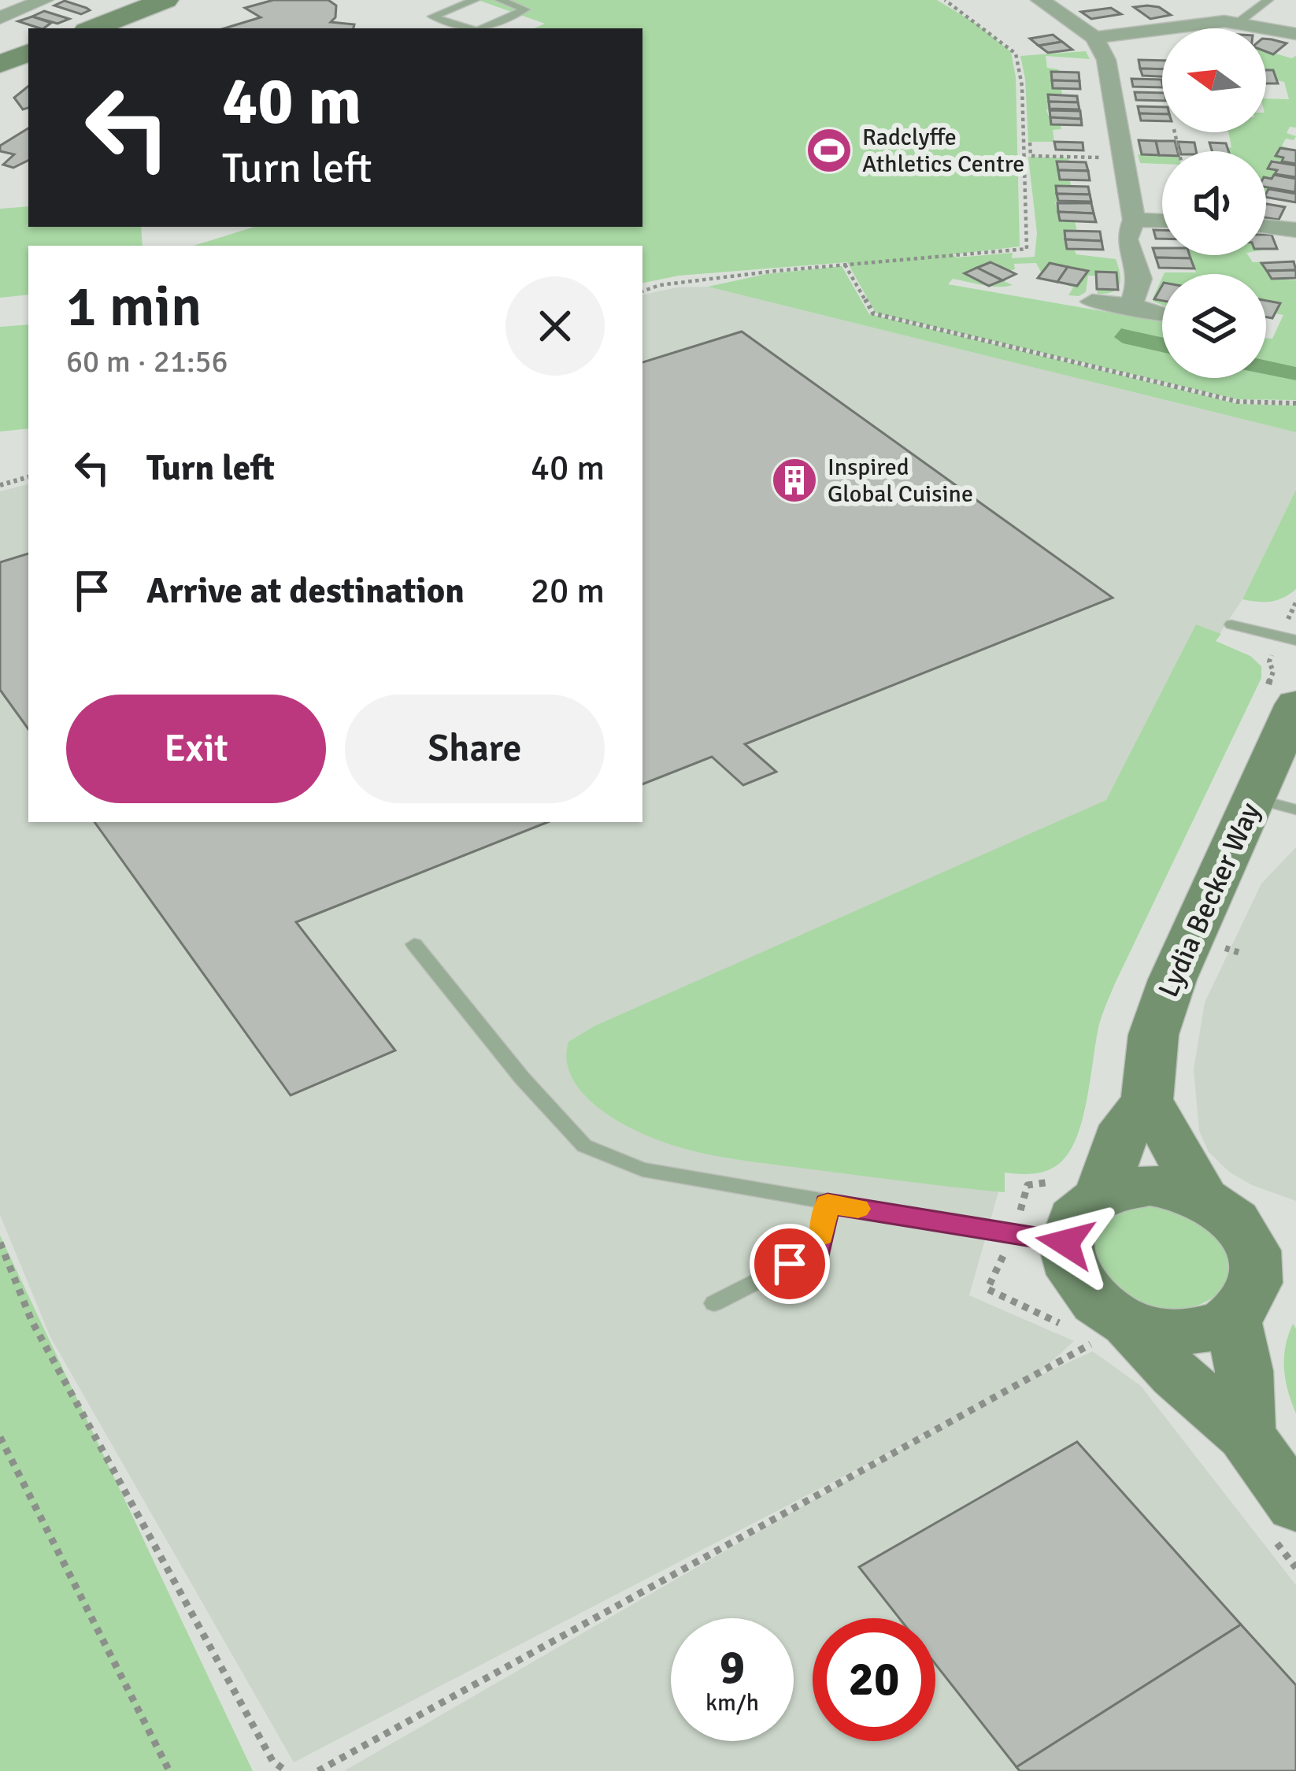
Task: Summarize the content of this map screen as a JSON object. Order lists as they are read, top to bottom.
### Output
{
  "streets": {
    "street": ["Lydia Becker Way"]
  },
  "places": {
    "sports": ["Radclyffe Athletics Centre"],
    "building": ["Inspired Global Cuisine"]
  },
  "north": "left",
  "page": {
    "turn": ["40 m", "Turn left"],
    "heading": ["1 min", "60 m · 21:56"],
    "list": [
      {
        "name": "Turn left",
        "value": "40 m"
      },
      {
        "name": "Arrive at destination",
        "value": "20 m"
      }
    ],
    "buttons": ["Exit", "Share"],
    "speed": "9 km/h",
    "limit": "20"
  }
}
